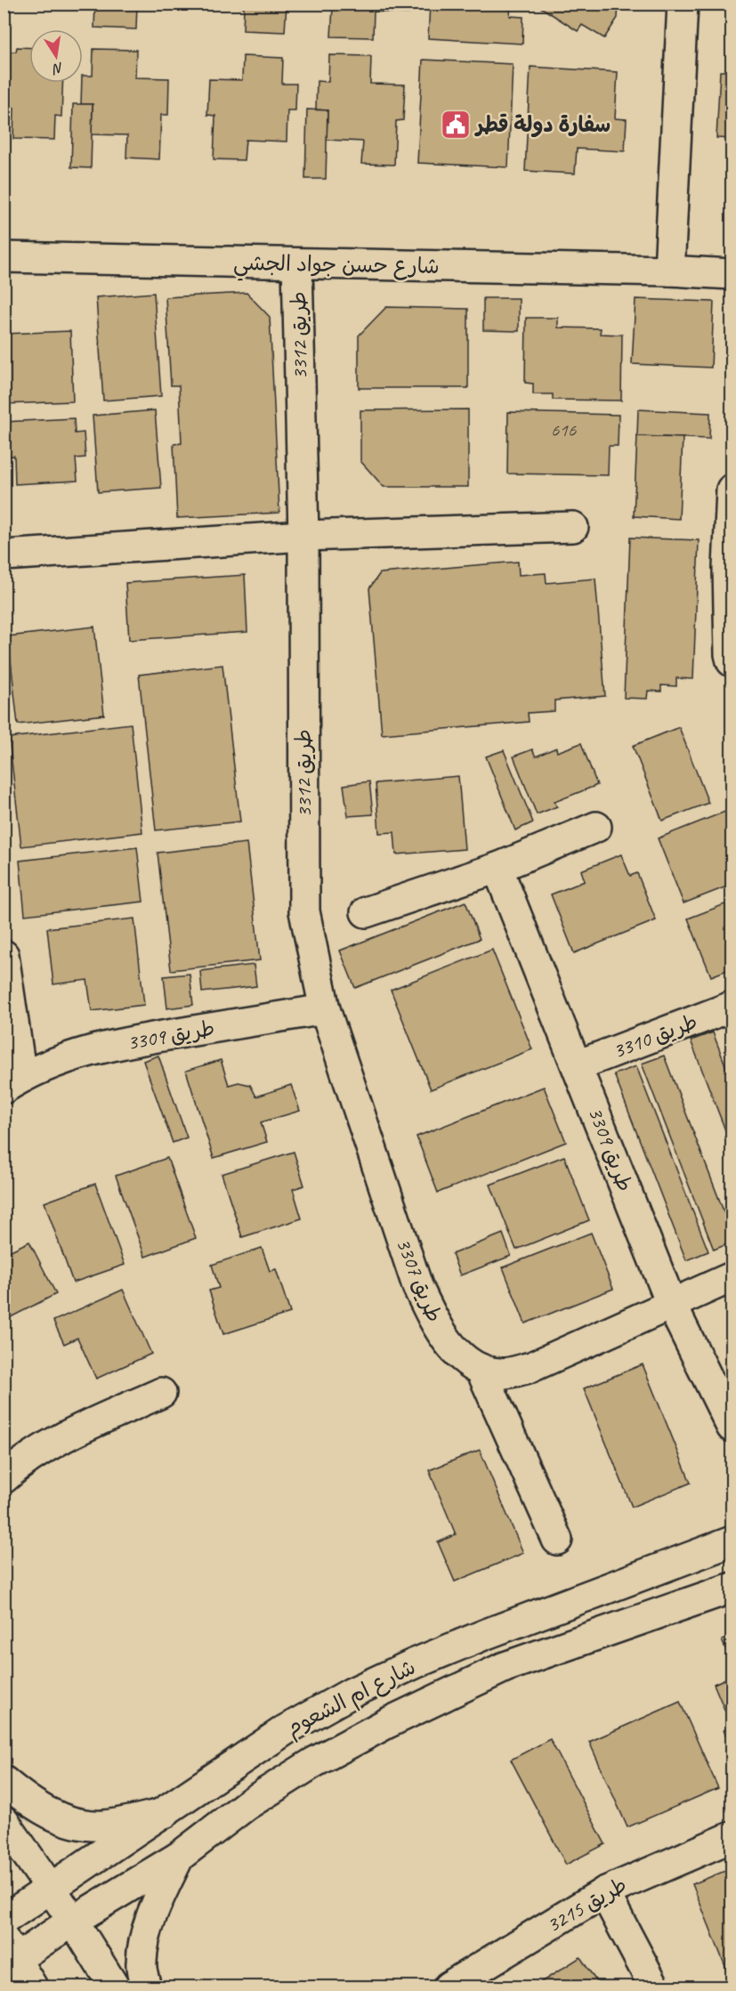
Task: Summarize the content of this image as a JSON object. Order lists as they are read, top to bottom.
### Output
{
  "streets": {
    "street": [
      "شارع حسن جواد الجشي",
      "طريق 3312",
      "طريق 3309",
      "طريق 3310",
      "طريق 3307",
      "شارع ام الشعوم",
      "طريق 3215"
    ]
  },
  "crossings": [
    ["شارع حسن جواد الجشي", "طريق 3312"],
    ["طريق 3312", "طريق 3309"],
    ["طريق 3312", "طريق 3307"],
    ["طريق 3309", "طريق 3310"],
    ["طريق 3309", "طريق 3307"]
  ],
  "places": {
    "public building": ["سفارة دولة قطر"]
  },
  "house_numbers": ["616"],
  "north": "bottom"
}
